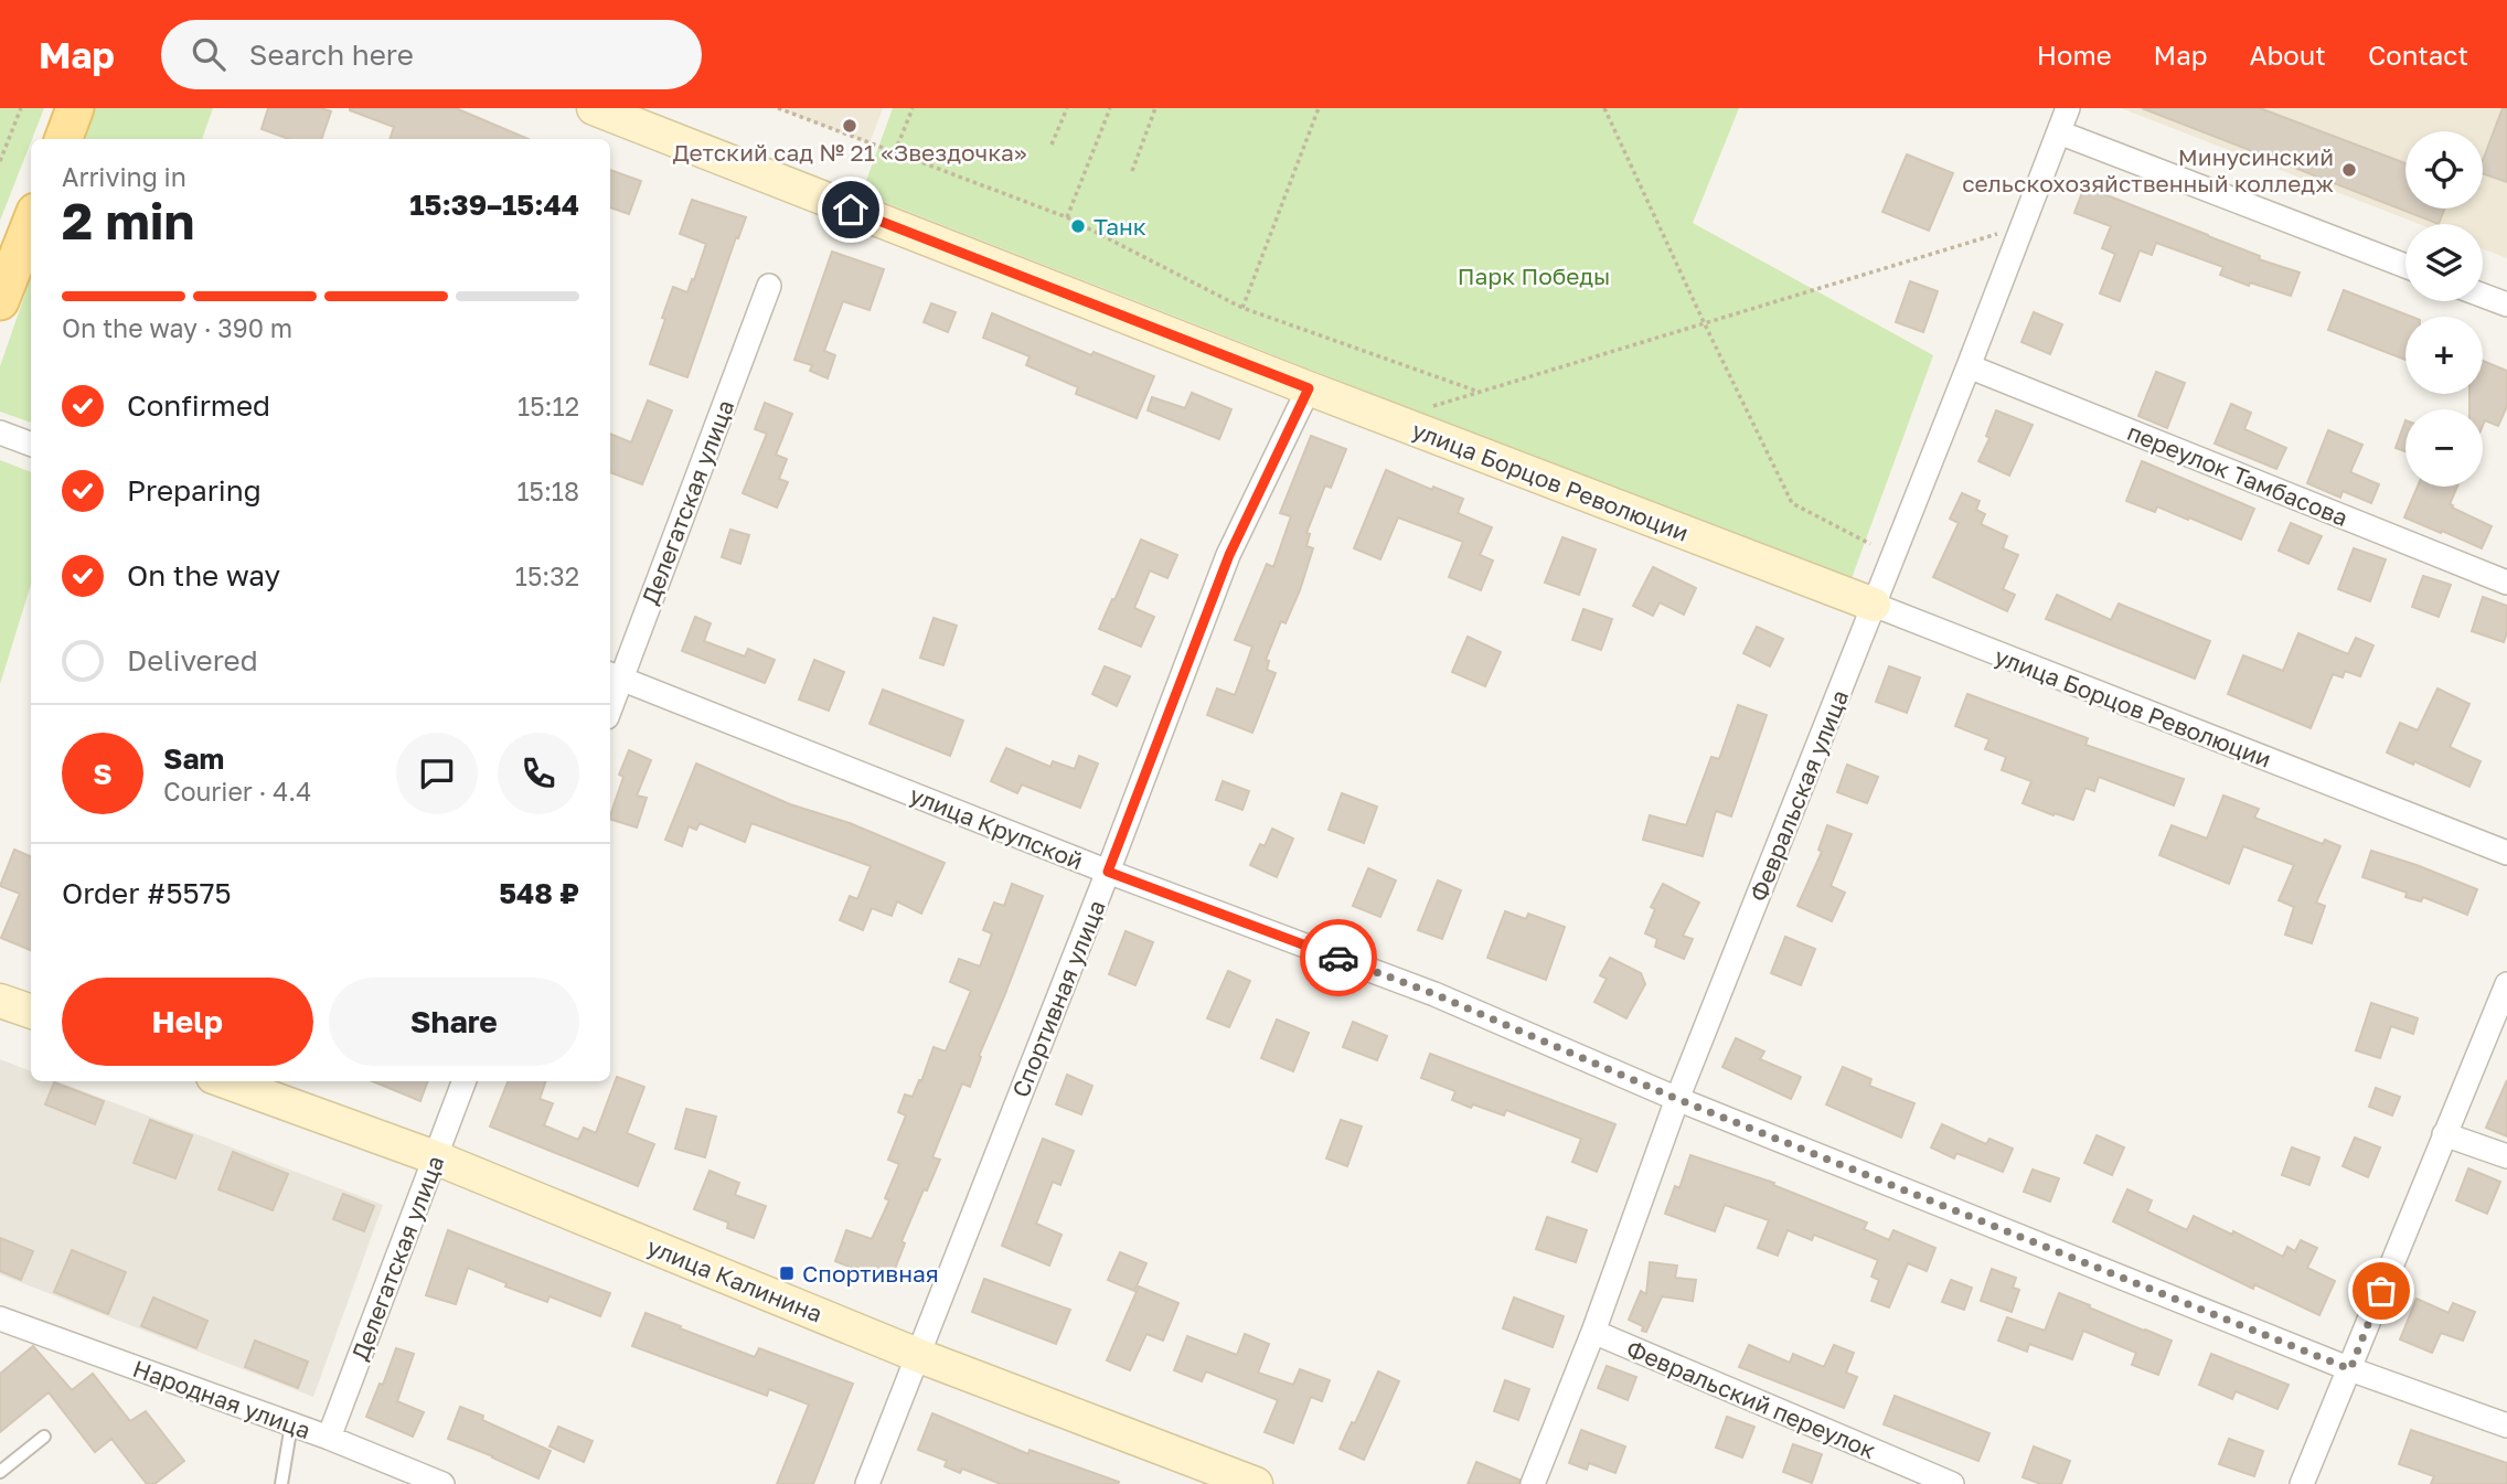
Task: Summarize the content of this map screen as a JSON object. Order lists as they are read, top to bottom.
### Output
{
  "streets": {
    "street": [
      "переулок Тамбасова",
      "улица Борцов Революции",
      "Делегатская улица",
      "Февральская улица",
      "улица Крупской",
      "Спортивная улица",
      "улица Калинина",
      "Народная улица",
      "Февральский переулок"
    ]
  },
  "crossings": [
    ["переулок Тамбасова", "Февральская улица"],
    ["улица Борцов Революции", "Февральская улица"],
    ["улица Борцов Революции", "Спортивная улица"],
    ["Делегатская улица", "улица Крупской"],
    ["Делегатская улица", "улица Калинина"],
    ["Делегатская улица", "Народная улица"],
    ["Февральская улица", "улица Крупской"],
    ["Февральская улица", "Февральский переулок"],
    ["улица Крупской", "Спортивная улица"],
    ["Спортивная улица", "улица Калинина"]
  ],
  "parks": ["Парк Победы"],
  "places": {
    "other": ["Детский сад № 21 «Звездочка»", "Минусинский сельскохозяйственный колледж", "Танк"],
    "transit": ["Спортивная"]
  },
  "page": {
    "header": "Map",
    "search": "Search here",
    "nav": [
      "Home",
      "Map",
      "About",
      "Contact"
    ],
    "map_buttons": ["+", "−"],
    "heading": ["2 min", "Arriving in", "15:39–15:44"],
    "panel": [
      "Sam",
      "Courier · 4.4",
      "Order #5575",
      "548 ₽"
    ],
    "bar": "On the way · 390 m",
    "list": [
      ["Confirmed", "15:12"],
      ["Preparing", "15:18"],
      ["On the way", "15:32"],
      "Delivered"
    ],
    "round": "S",
    "buttons": ["Help", "Share"]
  }
}
